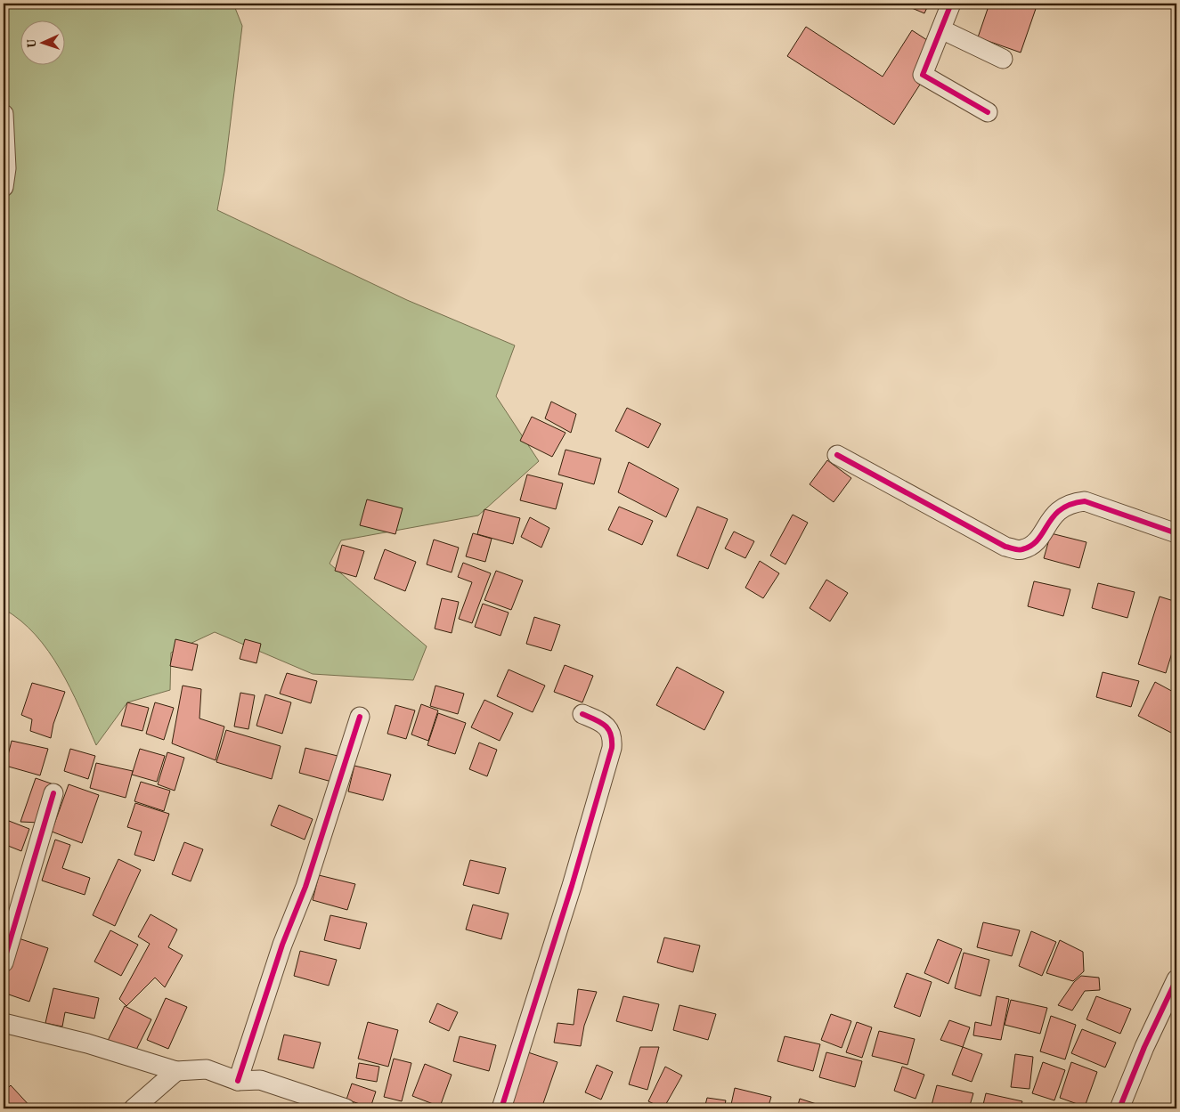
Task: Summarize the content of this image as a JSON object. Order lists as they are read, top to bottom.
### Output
{
  "north": "left"
}
